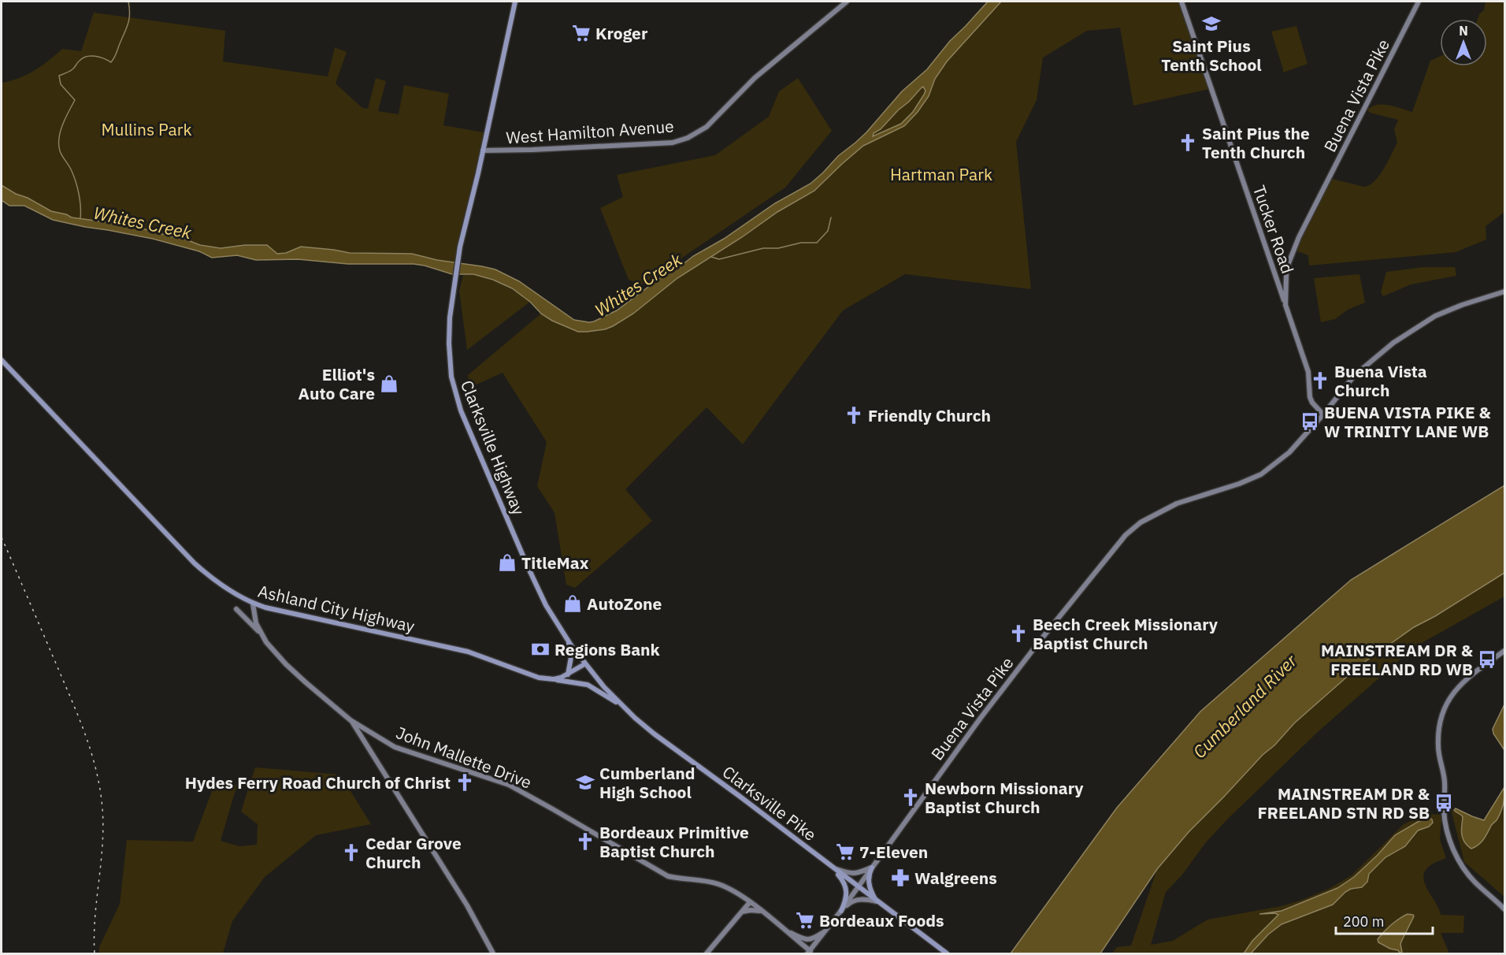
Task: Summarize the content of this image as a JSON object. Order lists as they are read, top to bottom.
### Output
{
  "streets": {
    "main road": ["Clarksville Highway", "Ashland City Highway", "Clarksville Pike"],
    "street": [
      "Buena Vista Pike",
      "West Hamilton Avenue",
      "Tucker Road",
      "John Mallette Drive"
    ]
  },
  "crossings": [
    ["Buena Vista Pike", "Tucker Road"],
    ["Buena Vista Pike", "John Mallette Drive"],
    ["Buena Vista Pike", "Clarksville Pike"],
    ["West Hamilton Avenue", "Clarksville Highway"],
    ["Clarksville Highway", "Ashland City Highway"],
    ["Clarksville Highway", "Clarksville Pike"],
    ["Ashland City Highway", "Clarksville Pike"]
  ],
  "water": ["Whites Creek", "Cumberland River"],
  "parks": ["Mullins Park", "Hartman Park"],
  "places": {
    "school or university": ["Saint Pius Tenth School", "Cumberland High School"],
    "supermarket": ["Kroger", "7-Eleven", "Bordeaux Foods"],
    "church": [
      "Saint Pius the Tenth Church",
      "Buena Vista Church",
      "Friendly Church",
      "Beech Creek Missionary Baptist Church",
      "Hydes Ferry Road Church of Christ",
      "Newborn Missionary Baptist Church",
      "Bordeaux Primitive Baptist Church",
      "Cedar Grove Church"
    ],
    "shop": ["Elliot's Auto Care", "TitleMax", "AutoZone"],
    "bus stop": ["BUENA VISTA PIKE & W TRINITY LANE WB", "MAINSTREAM DR & FREELAND RD WB", "MAINSTREAM DR & FREELAND STN RD SB"],
    "bank": ["Regions Bank"],
    "pharmacy": ["Walgreens"]
  },
  "scale_bar": "200 m",
  "north": "top"
}
